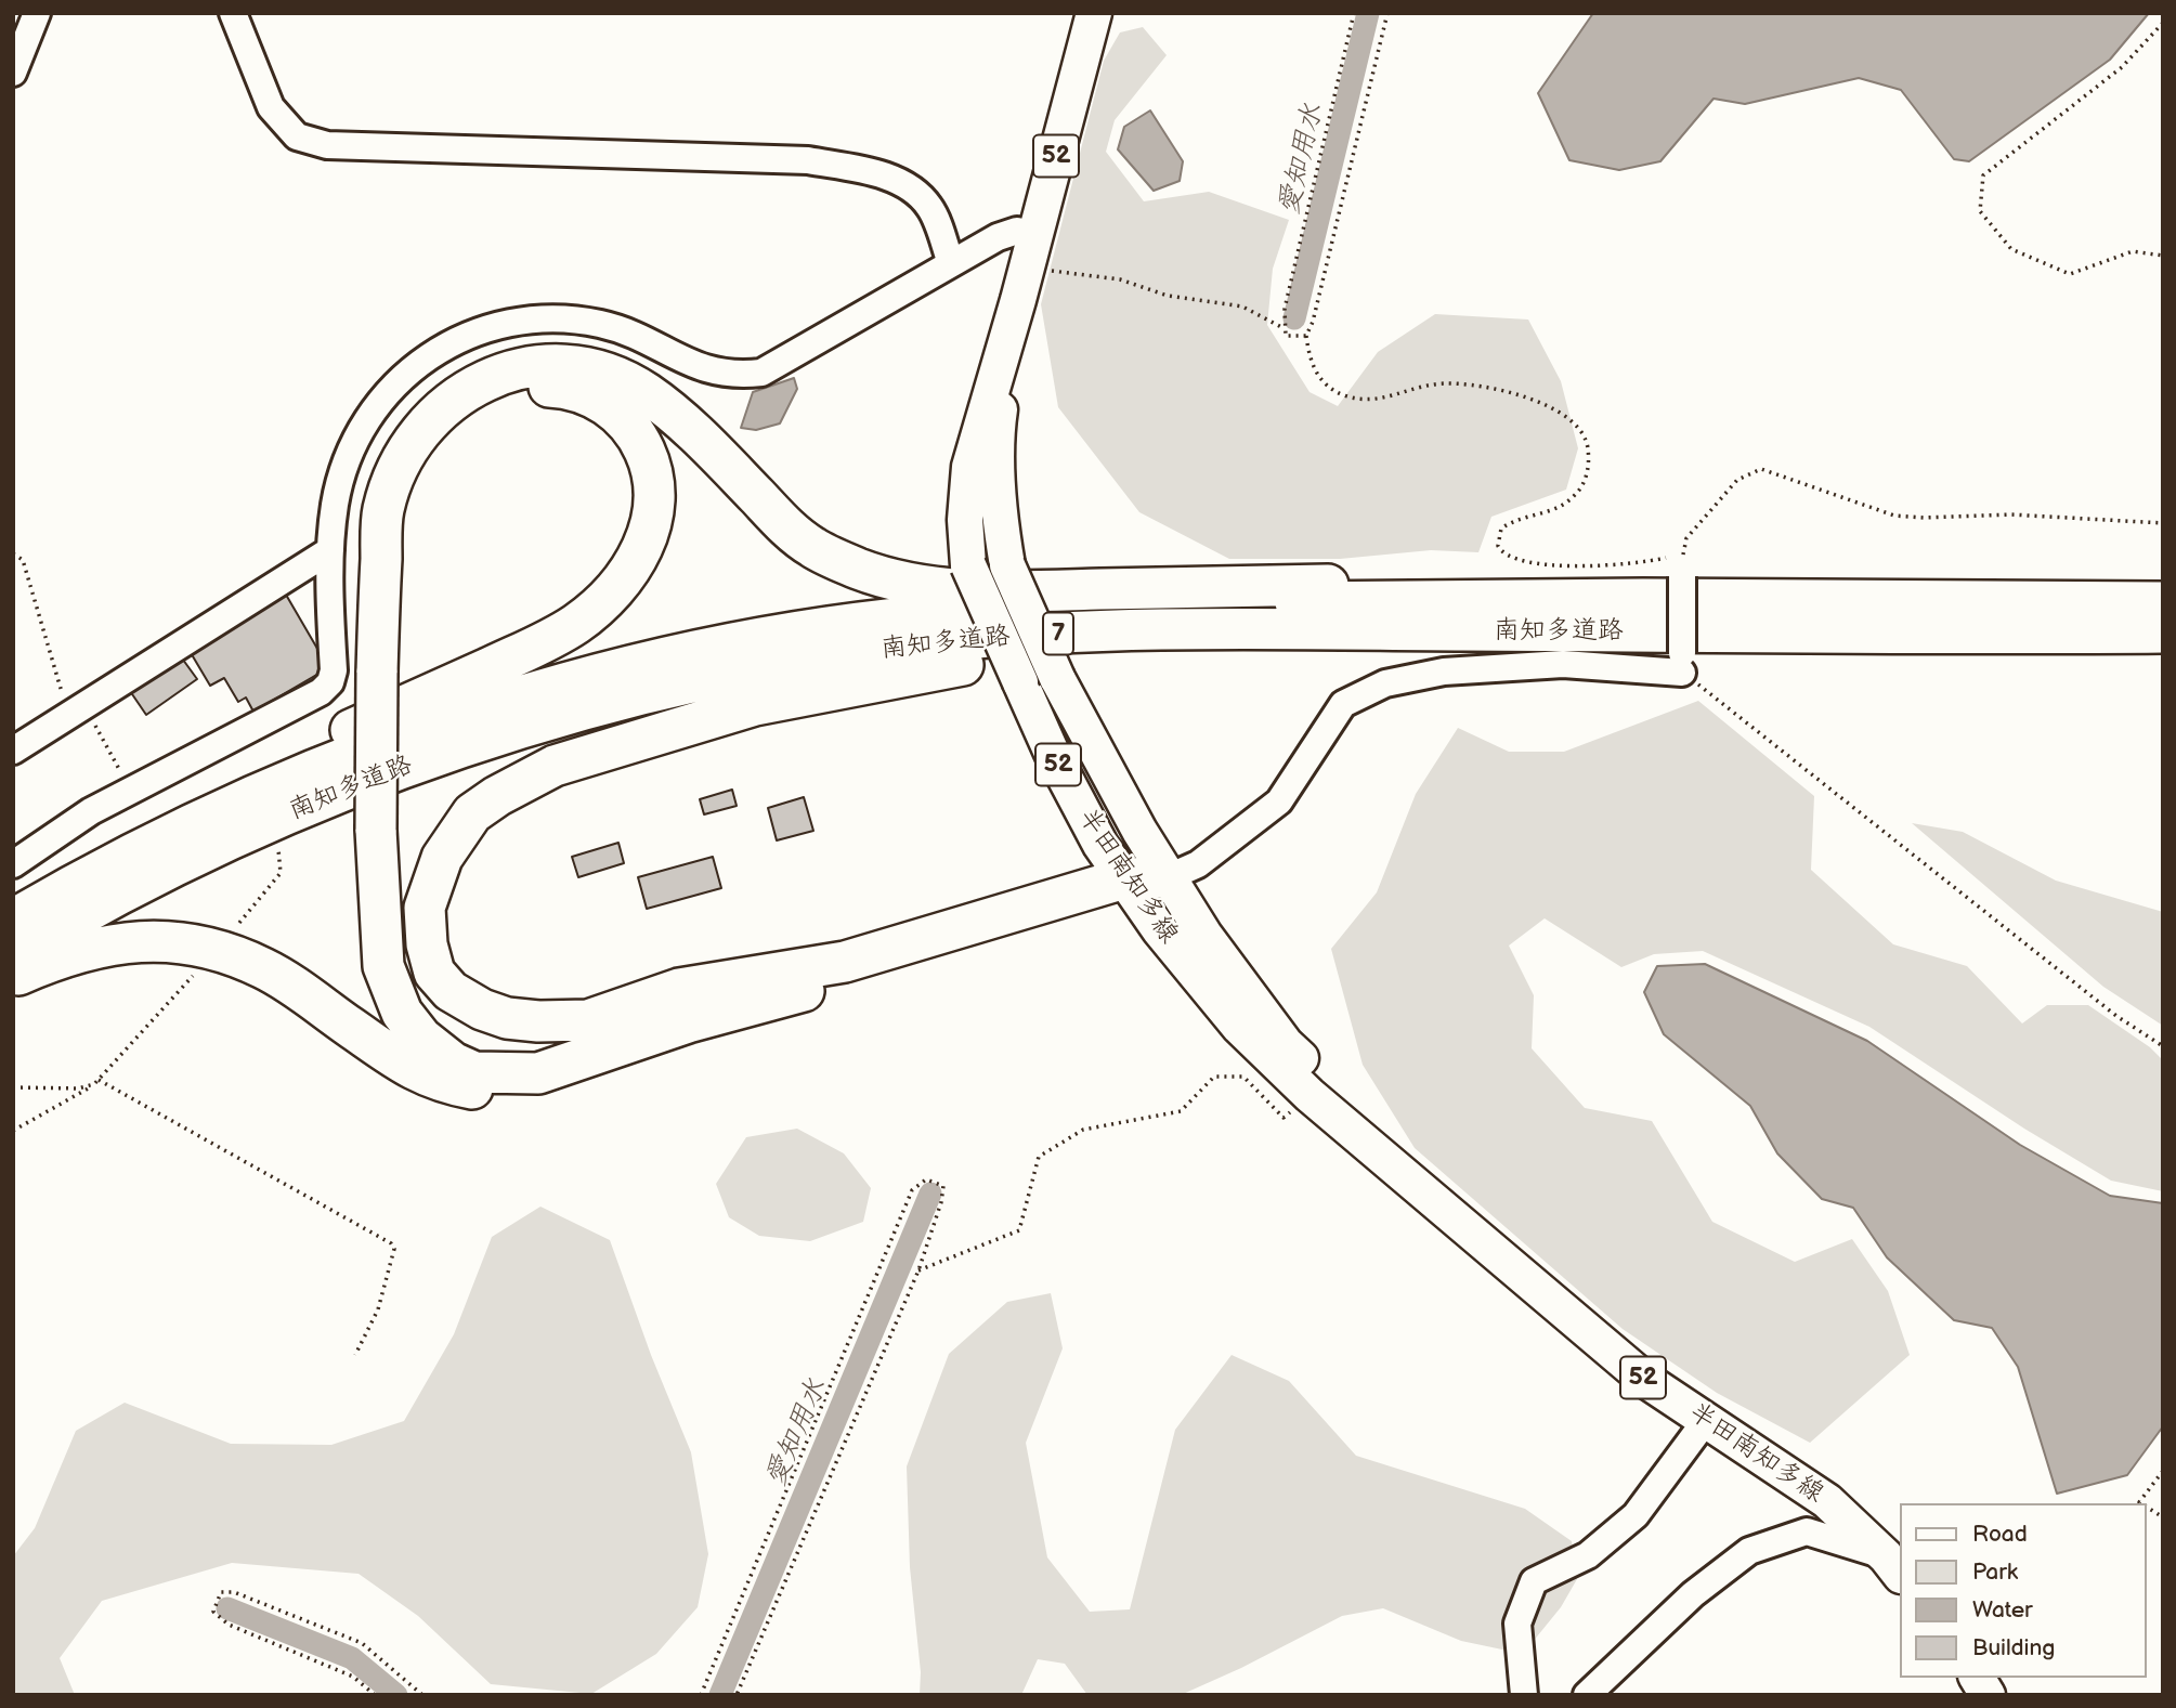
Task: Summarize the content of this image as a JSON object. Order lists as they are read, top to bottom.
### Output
{
  "streets": {
    "highway": ["南知多道路", "7"],
    "main road": ["52", "半田南知多線"]
  },
  "water": ["愛知用水"],
  "legend": [
    "Road",
    "Park",
    "Water",
    "Building"
  ]
}
